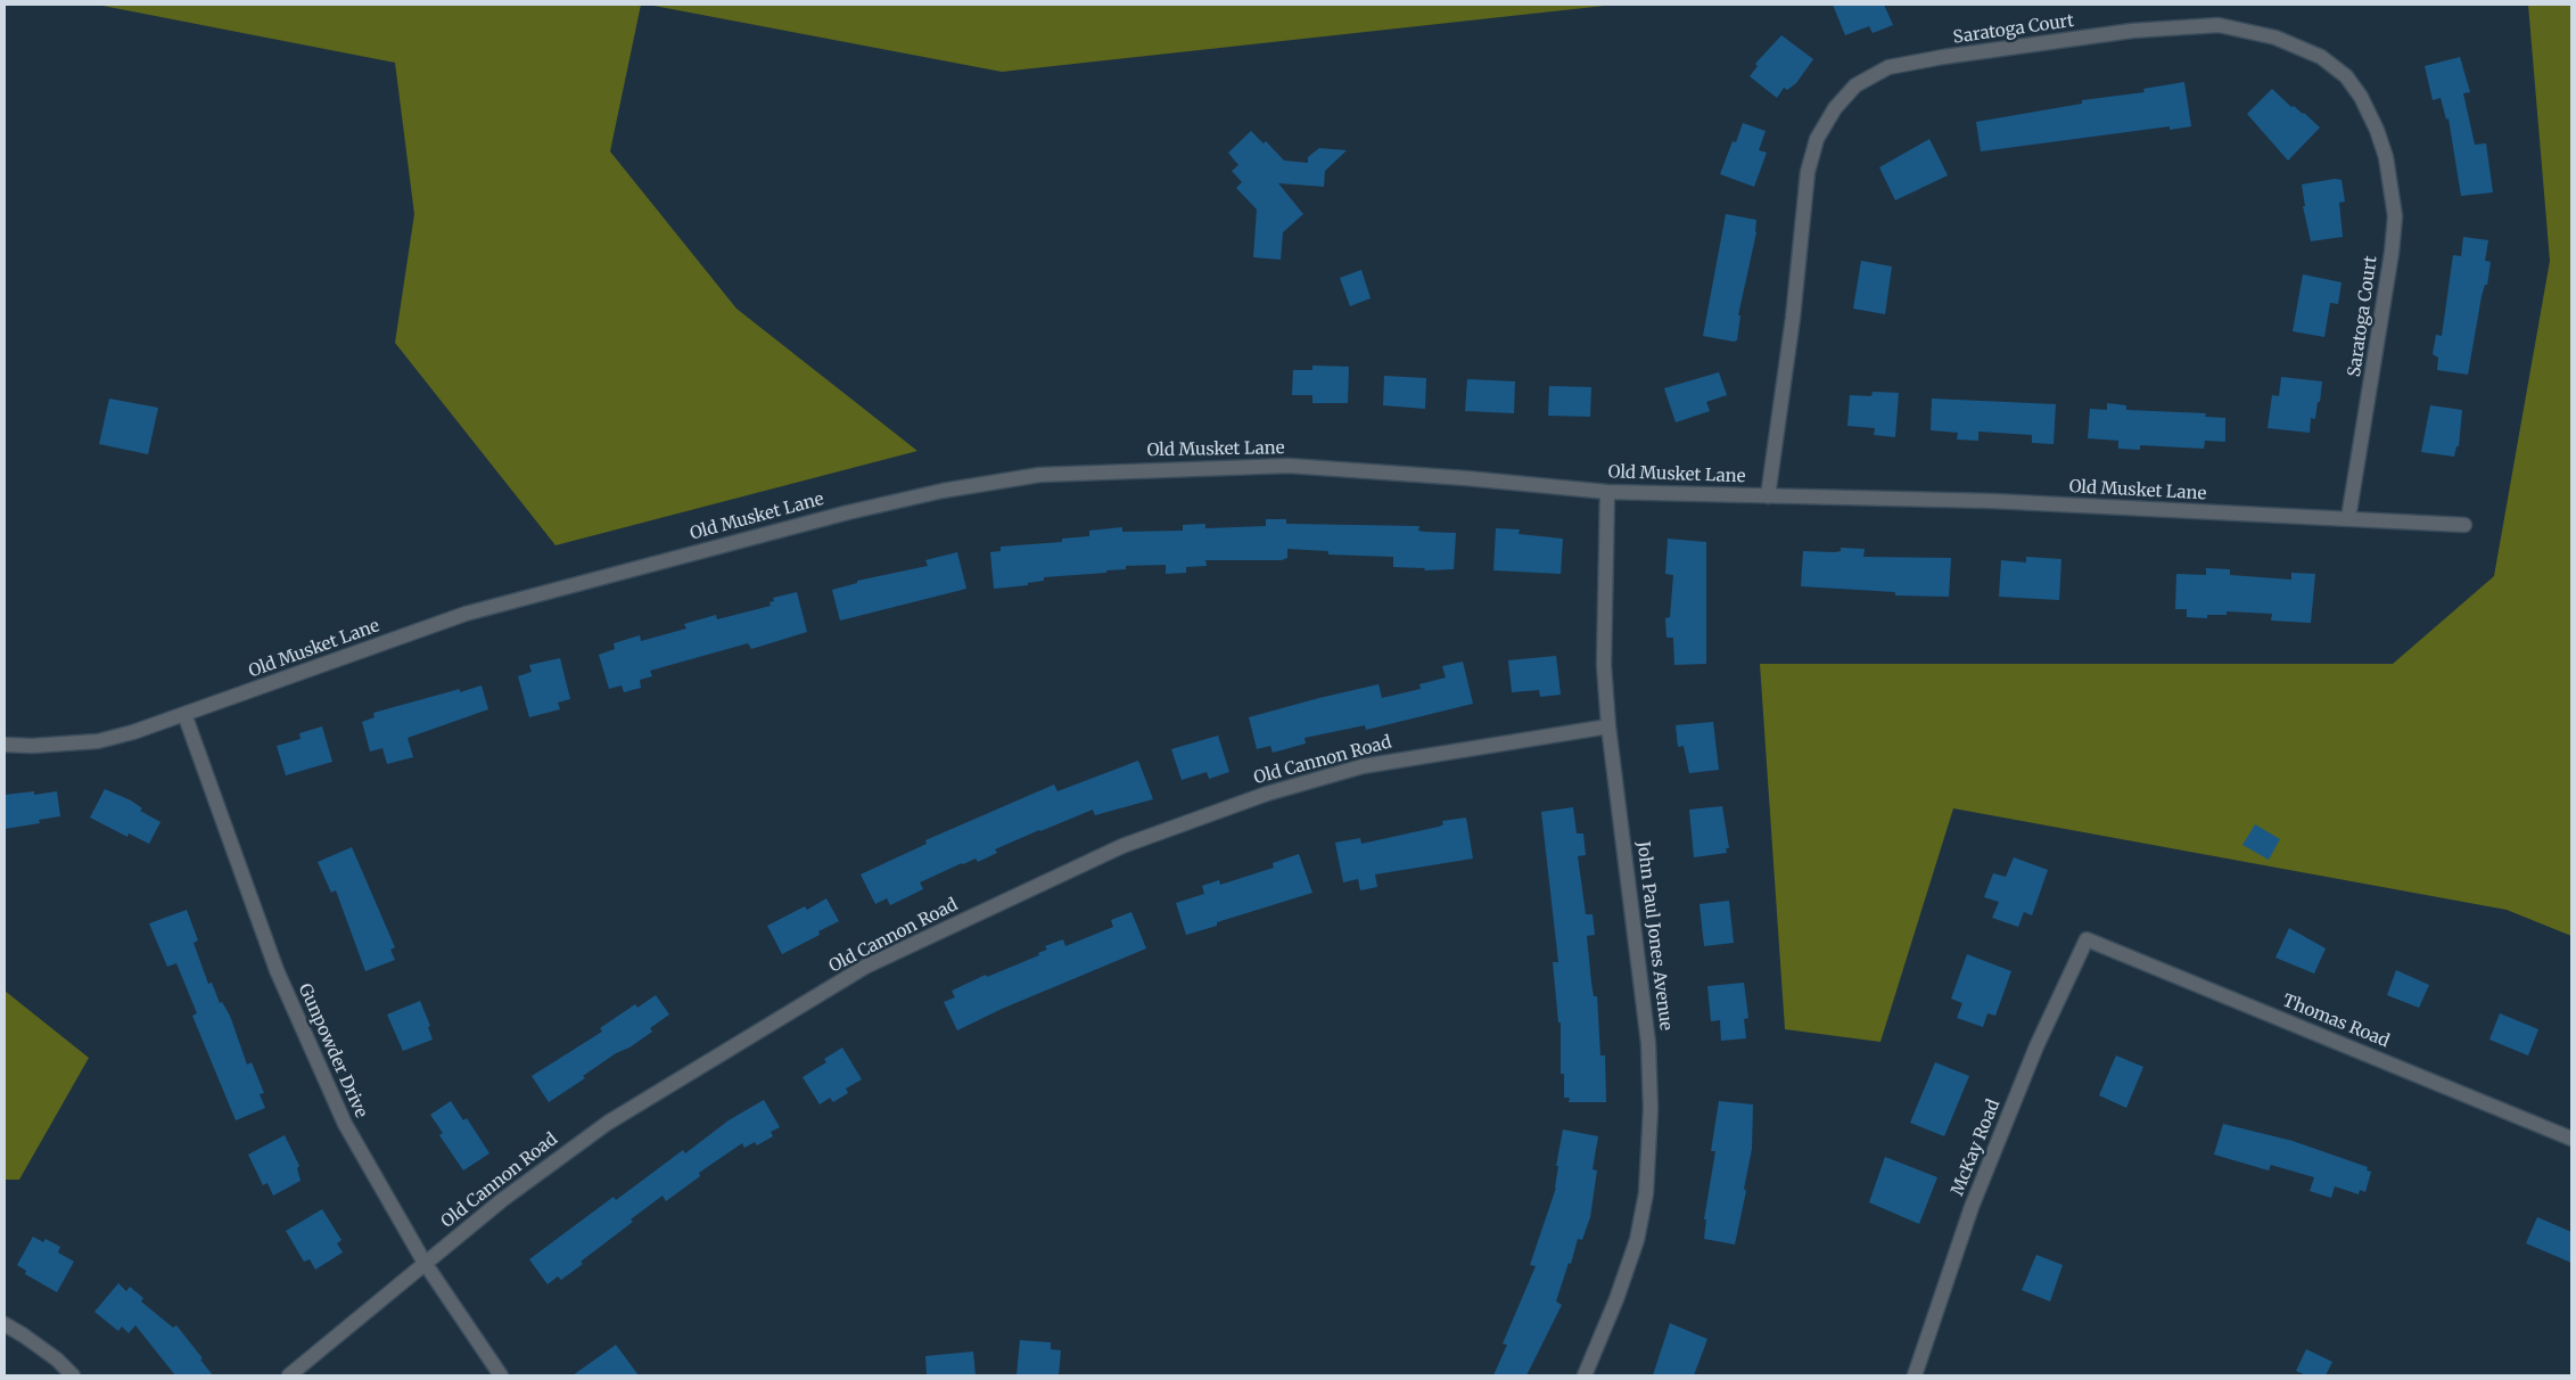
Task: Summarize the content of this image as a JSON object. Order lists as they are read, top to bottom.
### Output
{
  "streets": {
    "street": [
      "Saratoga Court",
      "Old Musket Lane",
      "Old Cannon Road",
      "John Paul Jones Avenue",
      "Thomas Road",
      "Gunpowder Drive",
      "McKay Road"
    ]
  },
  "crossings": [
    ["Saratoga Court", "Old Musket Lane"],
    ["Old Musket Lane", "John Paul Jones Avenue"],
    ["Old Musket Lane", "Gunpowder Drive"],
    ["Old Cannon Road", "John Paul Jones Avenue"],
    ["Old Cannon Road", "Gunpowder Drive"],
    ["Thomas Road", "McKay Road"]
  ]
}
